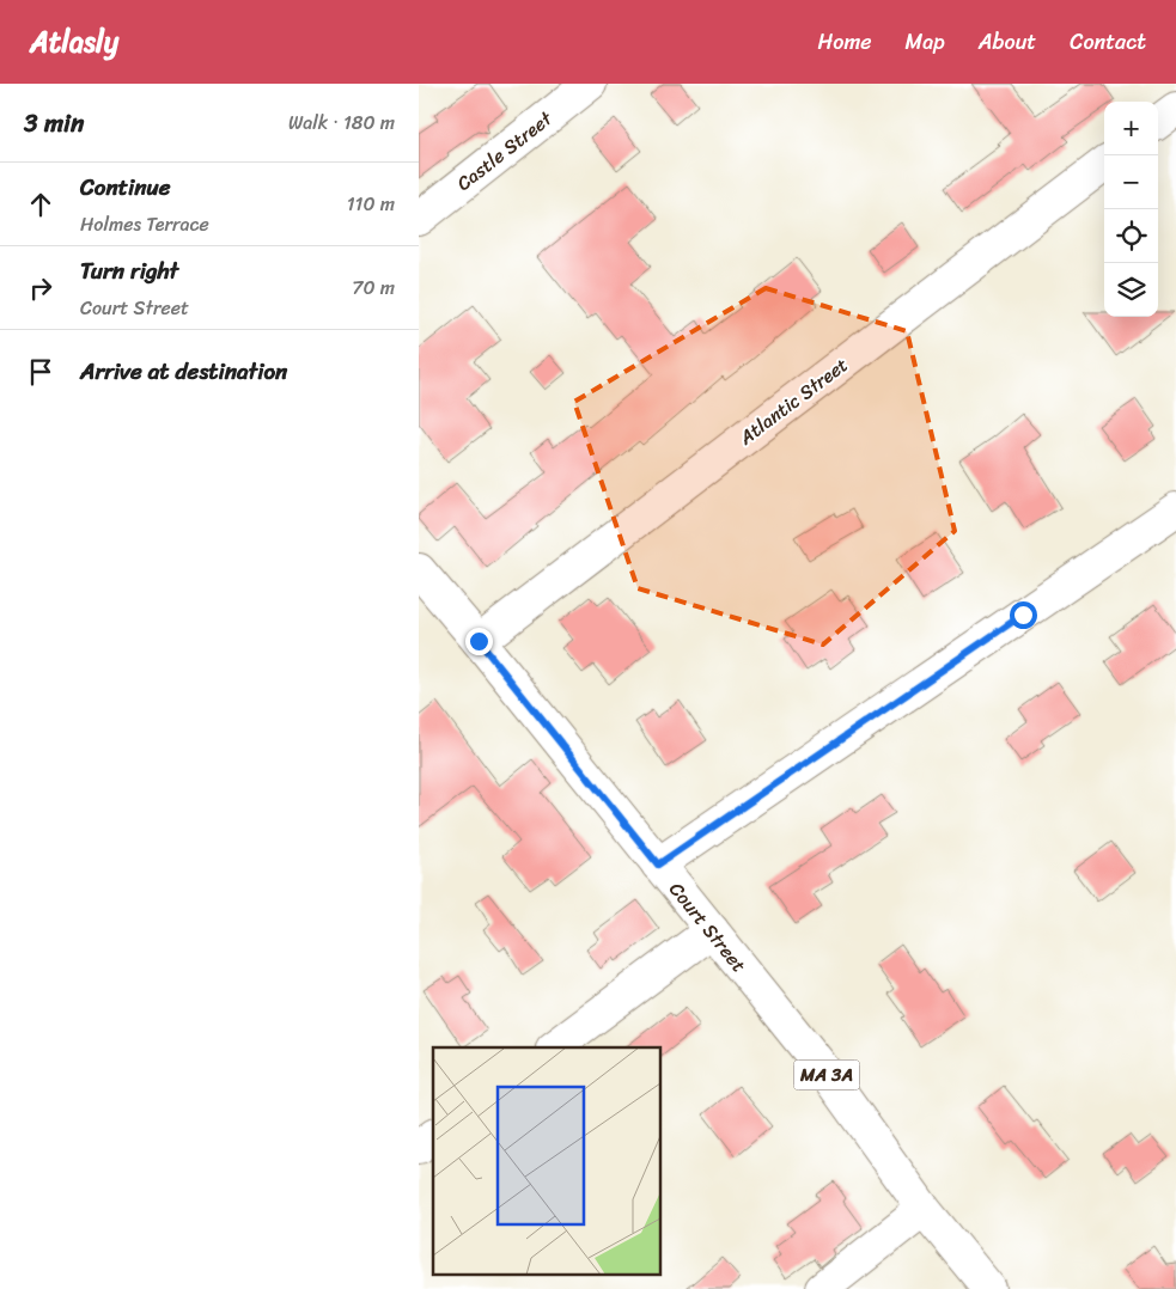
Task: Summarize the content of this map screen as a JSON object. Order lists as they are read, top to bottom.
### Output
{
  "streets": {
    "street": [
      "Castle Street",
      "Atlantic Street",
      "Court Street",
      "MA 3A"
    ]
  },
  "crossings": [
    ["Atlantic Street", "Court Street"]
  ],
  "page": {
    "header": "Atlasly",
    "nav": [
      "Home",
      "Map",
      "About",
      "Contact"
    ],
    "heading": ["3 min", "Walk · 180 m"],
    "map_buttons": ["+", "−"],
    "list": [
      ["Continue", "Holmes Terrace", "110 m"],
      ["Turn right", "Court Street", "70 m"],
      "Arrive at destination"
    ]
  }
}
